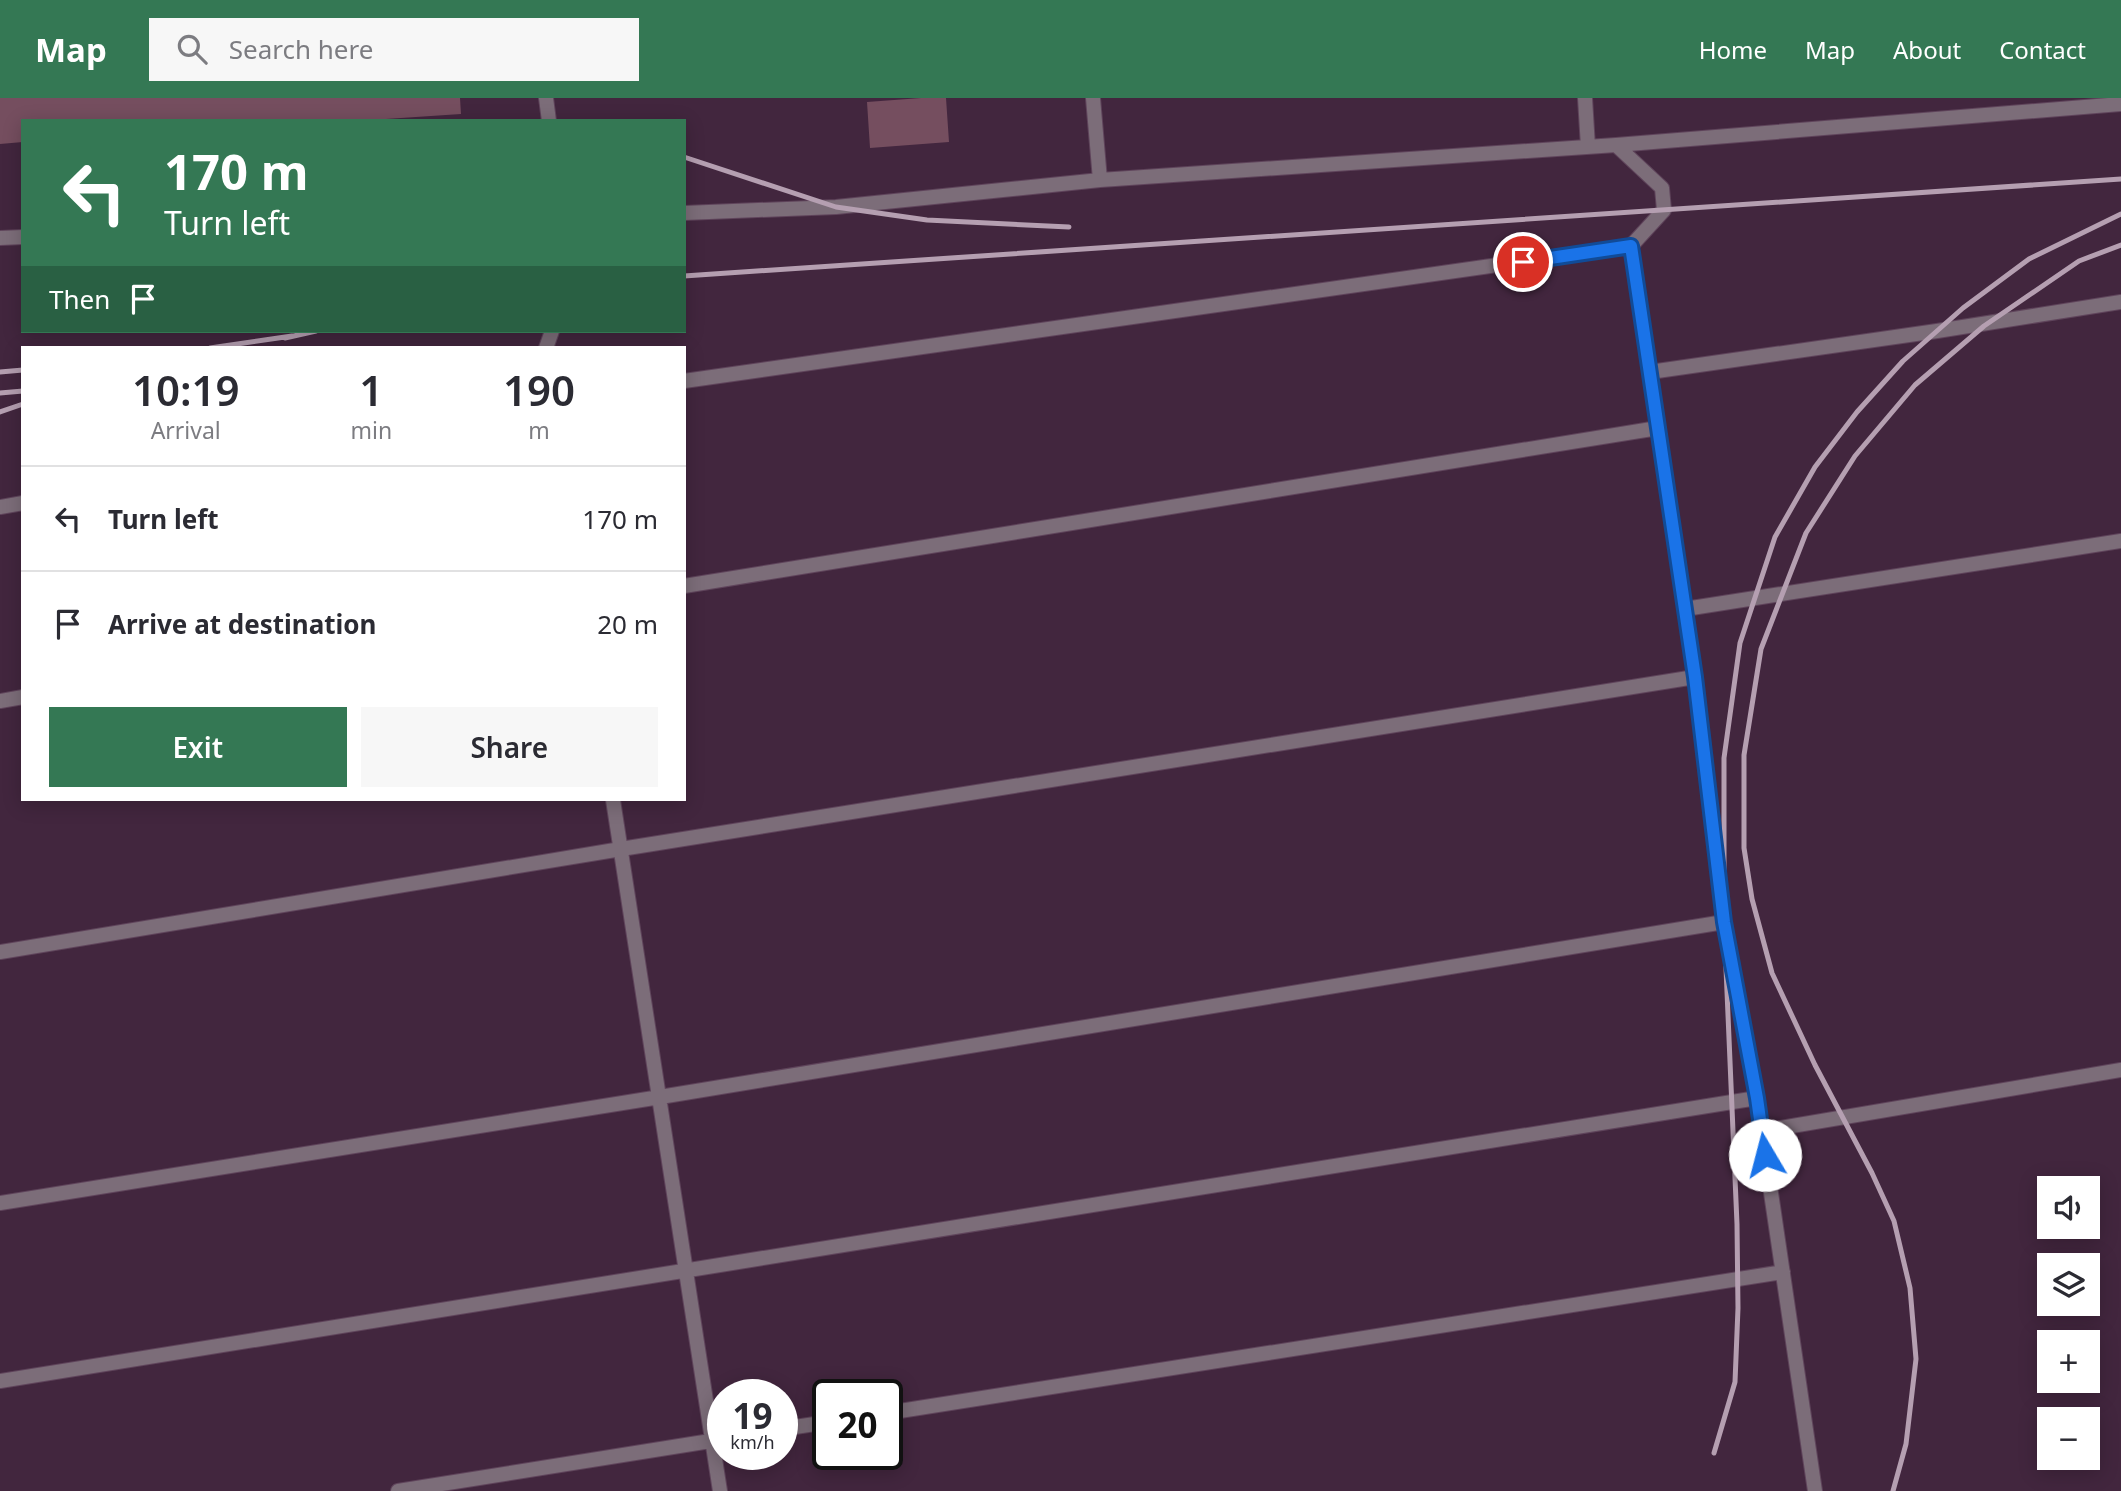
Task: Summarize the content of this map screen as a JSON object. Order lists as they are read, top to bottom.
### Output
{
  "page": {
    "header": "Map",
    "search": "Search here",
    "nav": [
      "Home",
      "Map",
      "About",
      "Contact"
    ],
    "turn": ["170 m", "Turn left"],
    "then": "Then",
    "eta": [
      "10:19",
      "Arrival",
      "1",
      "min",
      "190",
      "m"
    ],
    "list": [
      {
        "name": "Turn left",
        "value": "170 m"
      },
      {
        "name": "Arrive at destination",
        "value": "20 m"
      }
    ],
    "buttons": ["Exit", "Share"],
    "map_buttons": ["+", "−"],
    "speed": "19 km/h",
    "limit": "20"
  }
}
